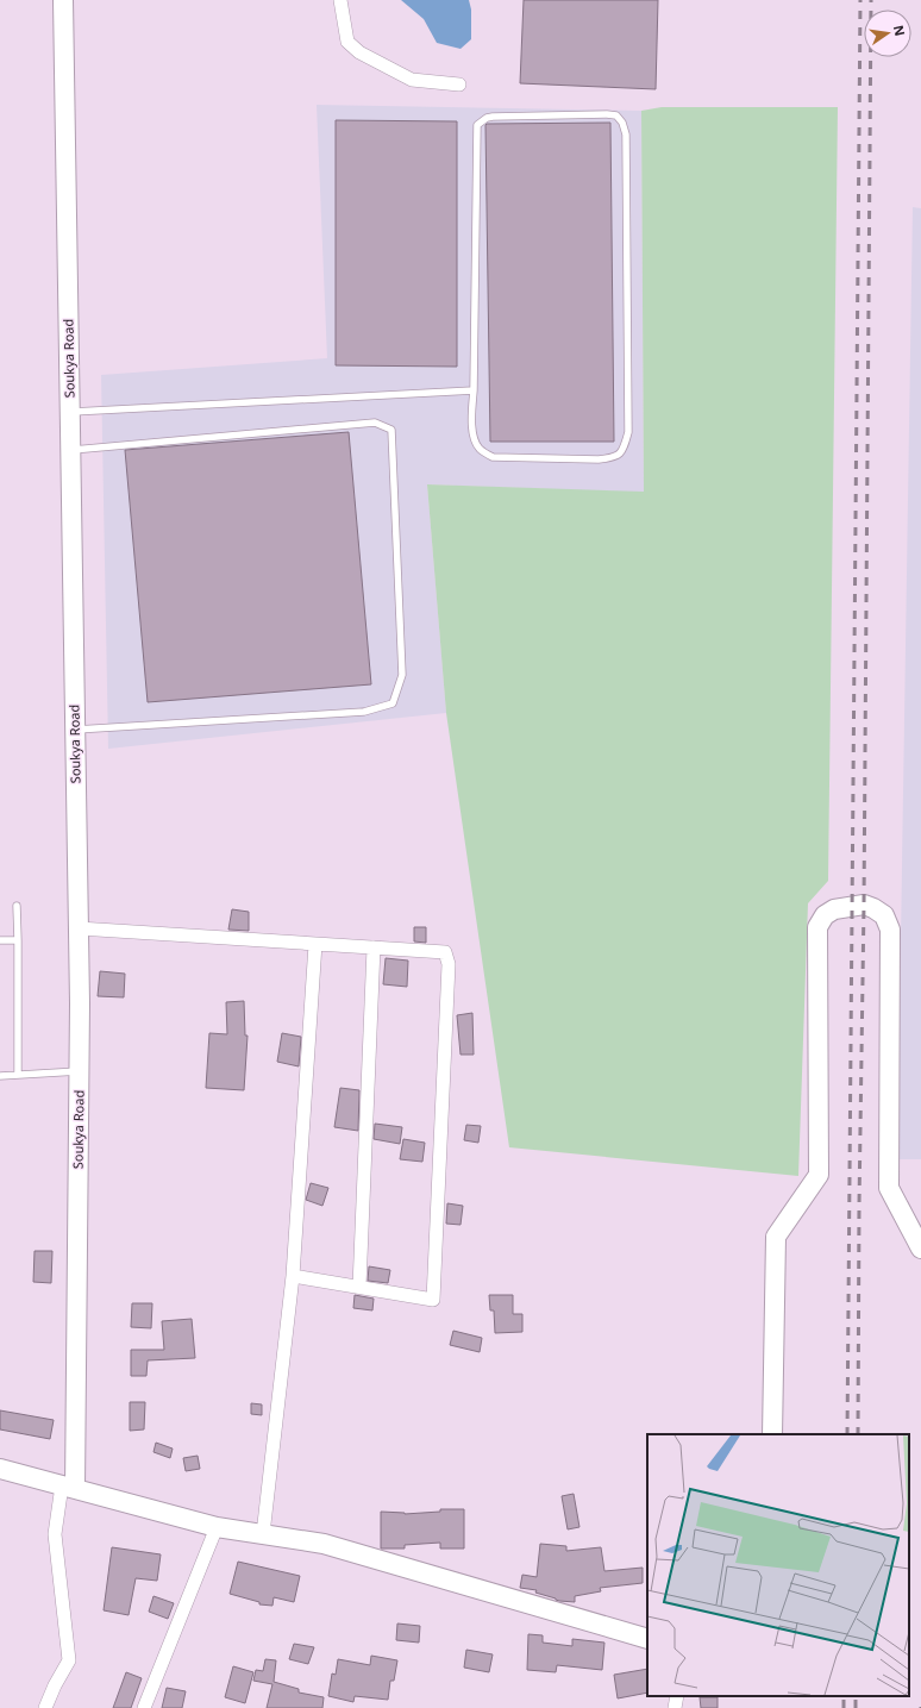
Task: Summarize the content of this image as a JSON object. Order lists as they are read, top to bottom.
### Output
{
  "streets": {
    "main road": ["Soukya Road"]
  },
  "north": "right"
}
